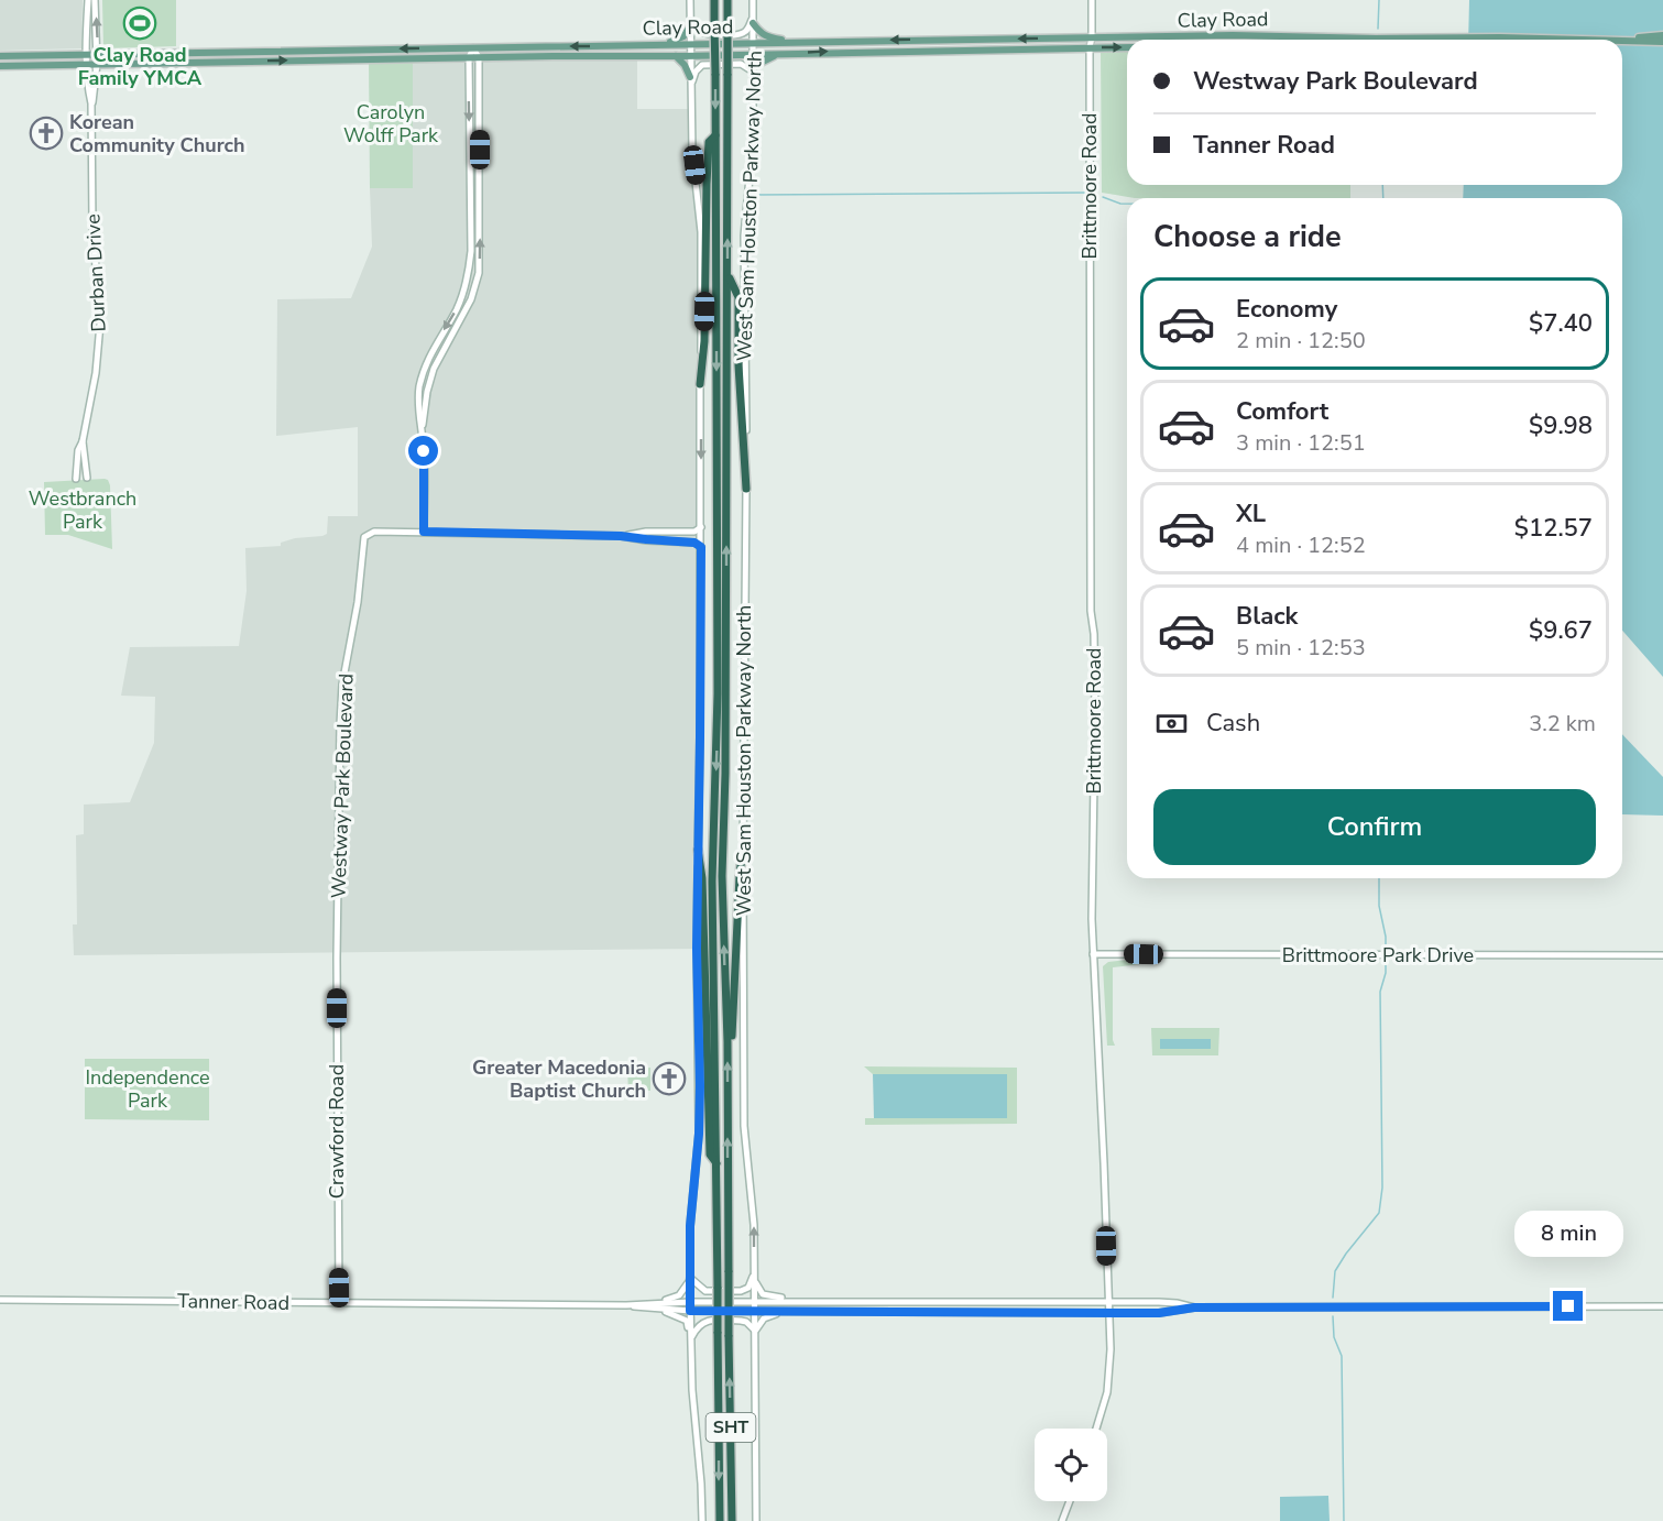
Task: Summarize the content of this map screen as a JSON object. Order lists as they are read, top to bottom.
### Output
{
  "streets": {
    "highway": ["SHT"],
    "main road": [
      "Clay Road",
      "Brittmoore Road",
      "West Sam Houston Parkway North",
      "Durban Drive",
      "Westway Park Boulevard",
      "Brittmoore Park Drive",
      "Crawford Road",
      "Tanner Road"
    ]
  },
  "crossings": [
    ["Clay Road", "Brittmoore Road"],
    ["Clay Road", "West Sam Houston Parkway North"],
    ["Clay Road", "Durban Drive"],
    ["Brittmoore Road", "Brittmoore Park Drive"],
    ["Brittmoore Road", "Tanner Road"],
    ["West Sam Houston Parkway North", "Tanner Road"],
    ["Westway Park Boulevard", "Crawford Road"],
    ["Crawford Road", "Tanner Road"]
  ],
  "parks": ["Carolyn Wolff Park", "Westbranch Park", "Independence Park"],
  "places": {
    "sports": ["Clay Road Family YMCA"],
    "church": ["Korean Community Church", "Greater Macedonia Baptist Church"]
  },
  "page": {
    "banner": ["Westway Park Boulevard", "Tanner Road"],
    "heading": "Choose a ride",
    "list": [
      {
        "name": "Economy",
        "note": "2 min · 12:50",
        "value": "$7.40"
      },
      {
        "name": "Comfort",
        "note": "3 min · 12:51",
        "value": "$9.98"
      },
      {
        "name": "XL",
        "note": "4 min · 12:52",
        "value": "$12.57"
      },
      {
        "name": "Black",
        "note": "5 min · 12:53",
        "value": "$9.67"
      }
    ],
    "pay": ["Cash", "3.2 km"],
    "buttons": "Confirm",
    "bubble": "8 min"
  }
}
